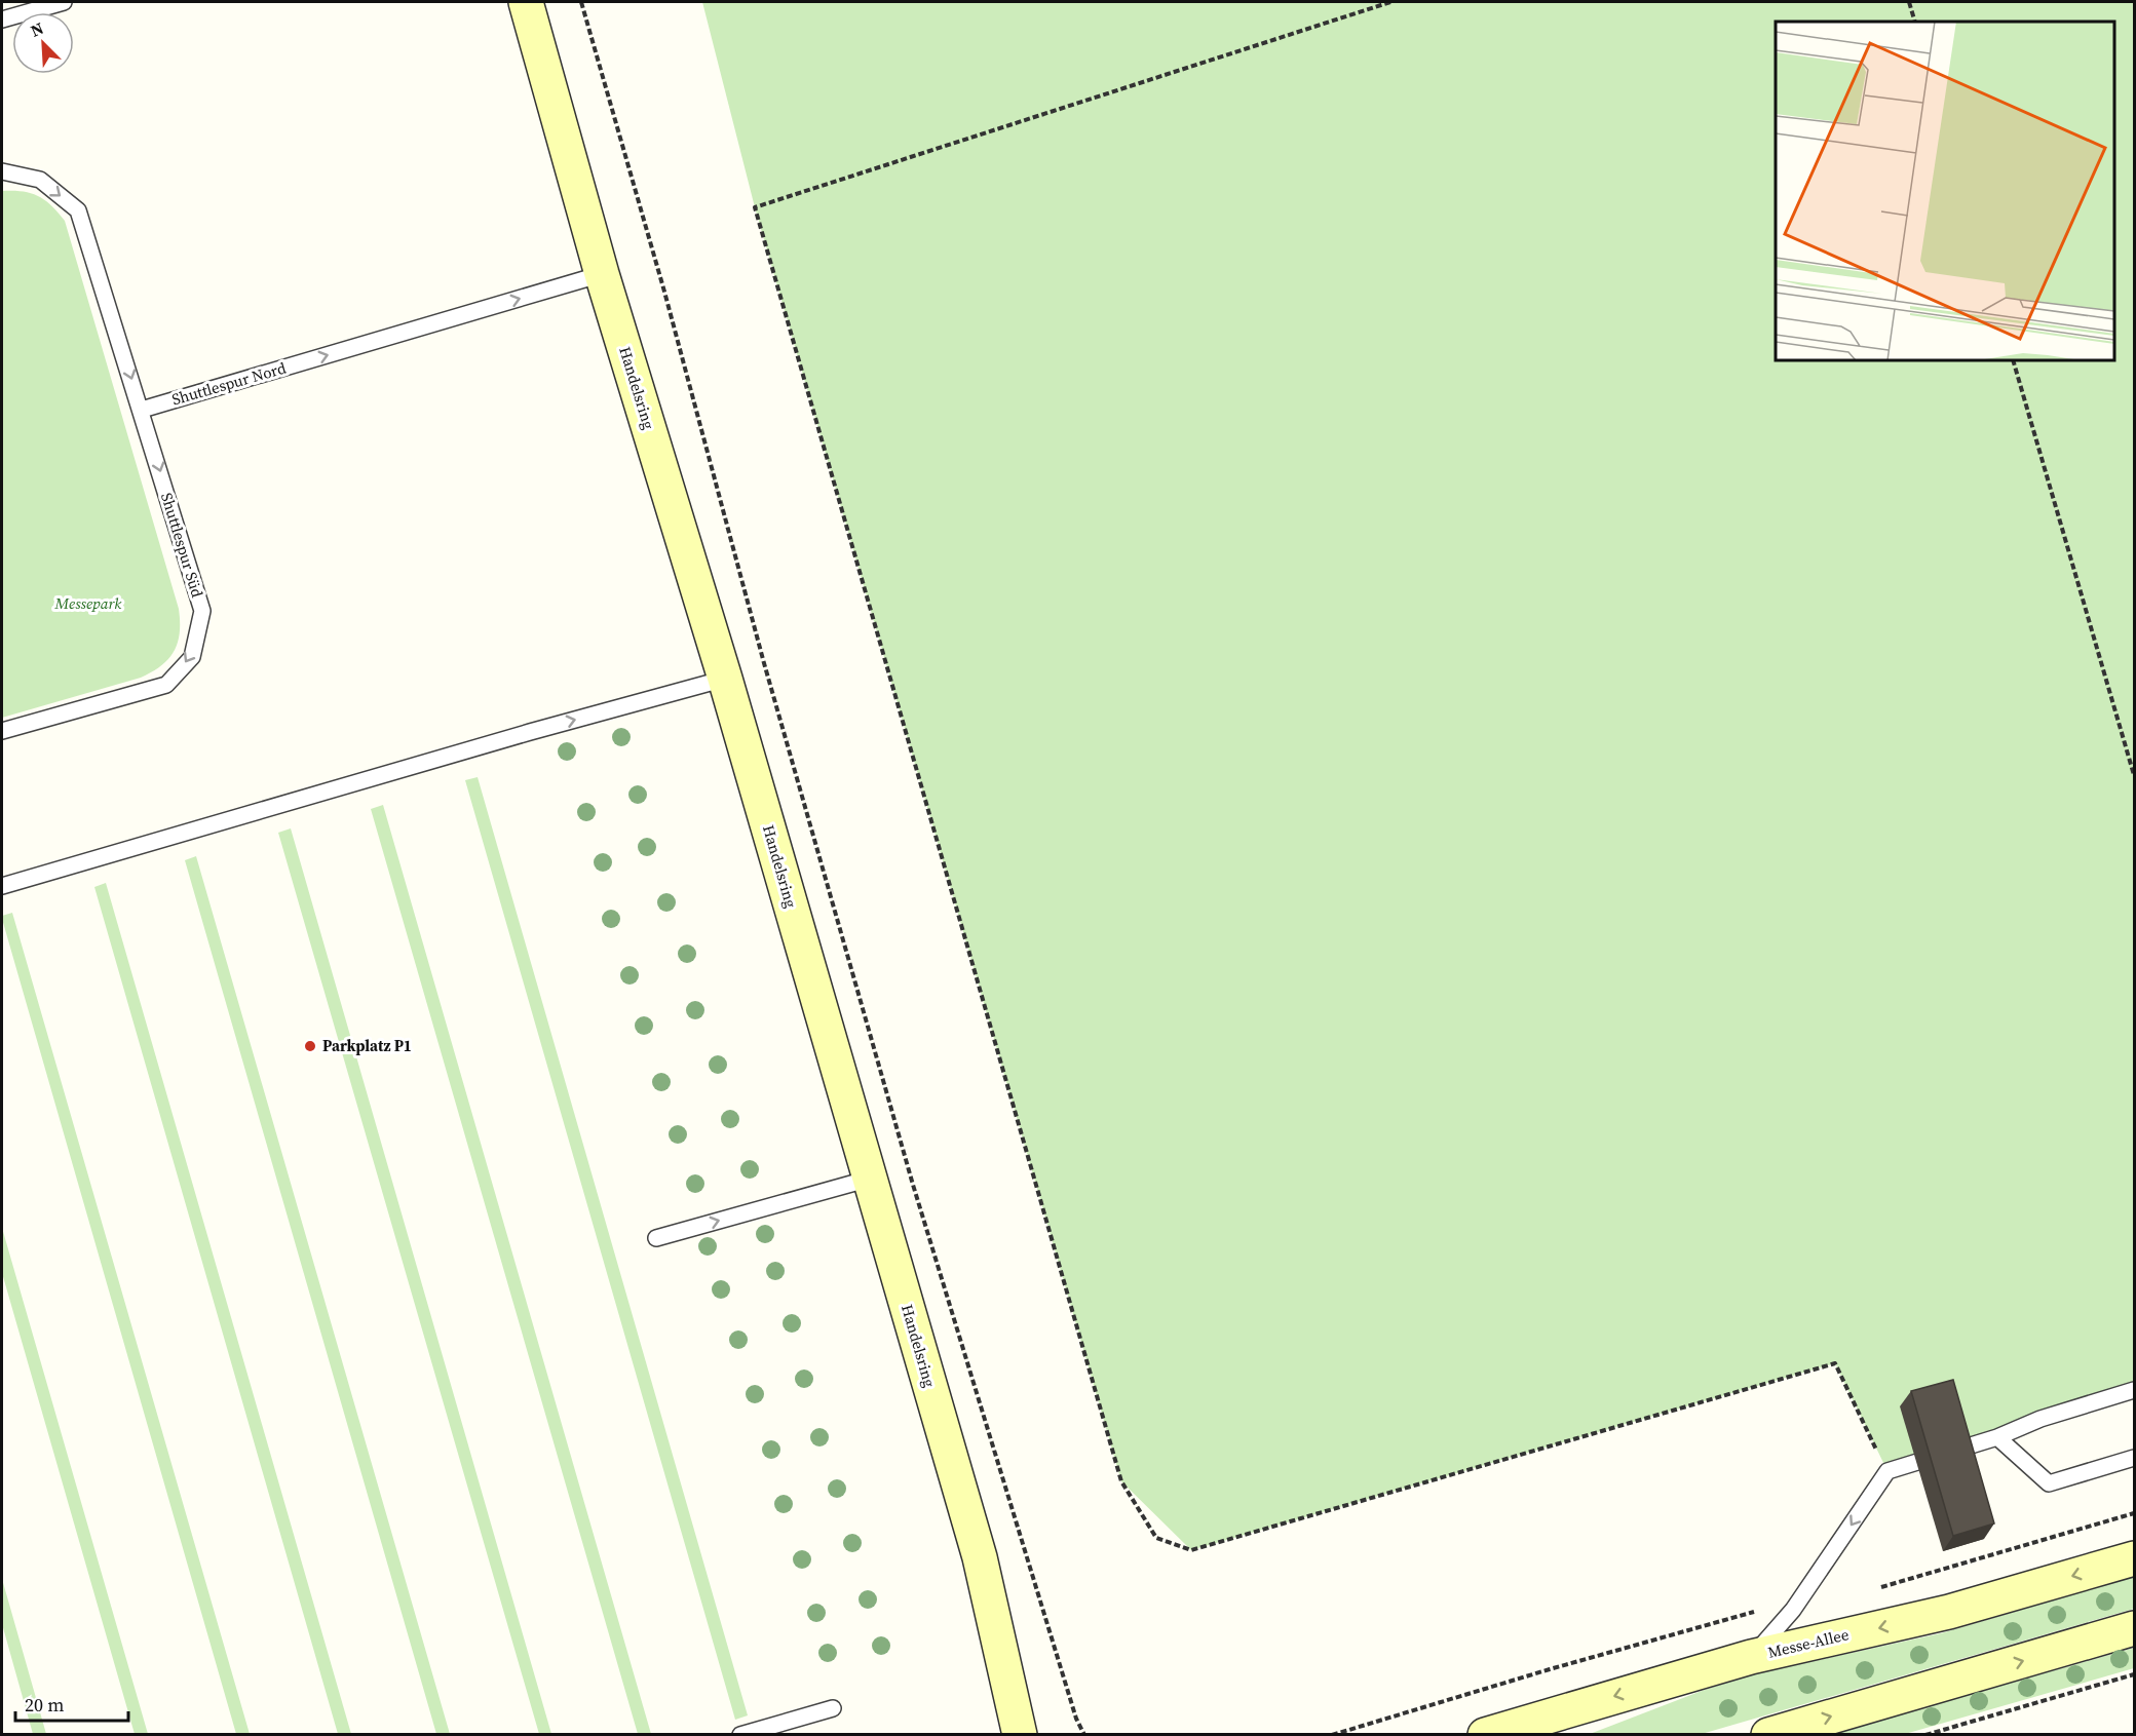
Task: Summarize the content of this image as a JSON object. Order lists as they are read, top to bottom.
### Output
{
  "streets": {
    "main road": ["Handelsring", "Messe-Allee"],
    "lane": ["Shuttlespur Nord", "Shuttlespur Süd"]
  },
  "crossings": [
    ["Shuttlespur Nord", "Handelsring"],
    ["Shuttlespur Nord", "Shuttlespur Süd"]
  ],
  "one_way": ["Shuttlespur Nord"],
  "parks": ["Messepark"],
  "places": ["Parkplatz P1"],
  "scale_bar": "20 m",
  "north": "top left"
}
